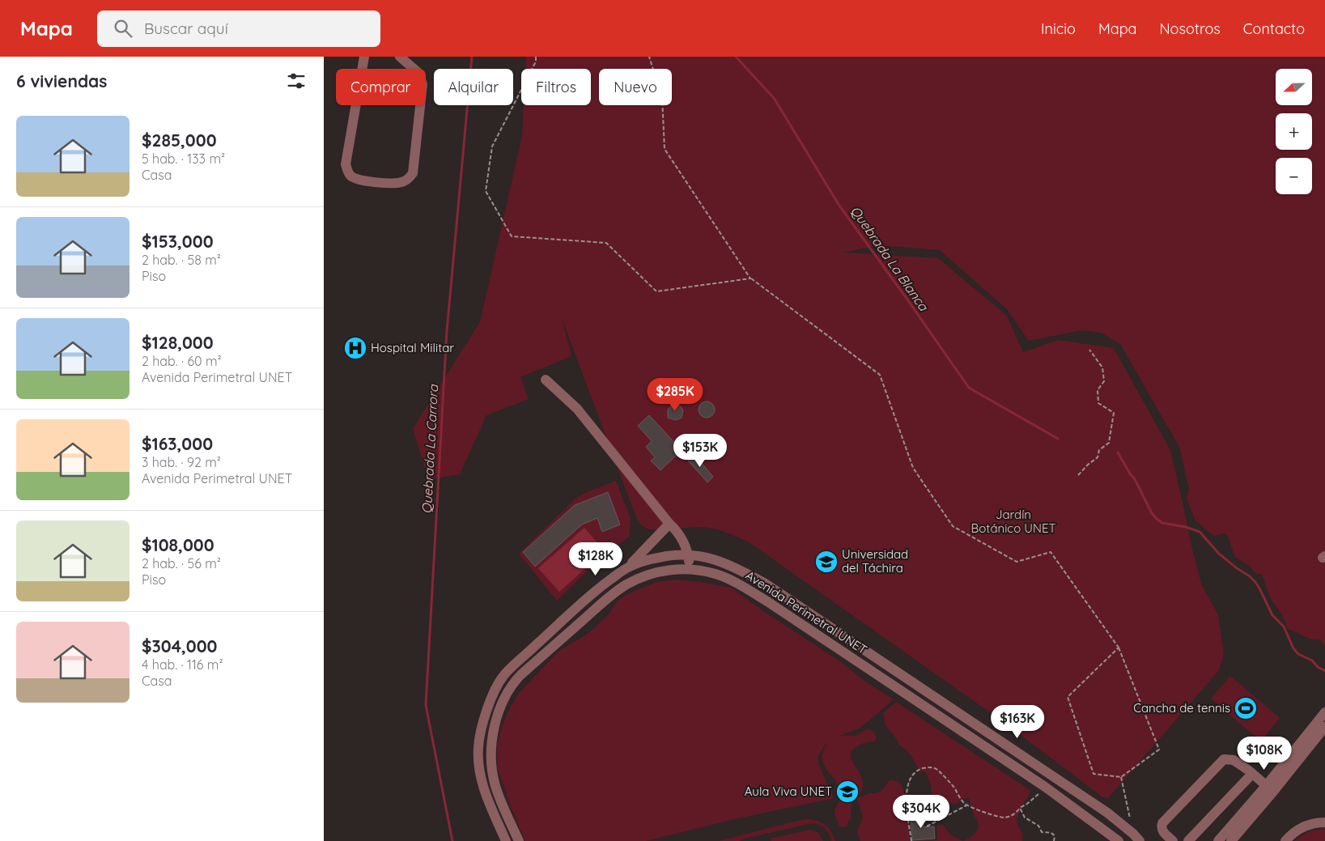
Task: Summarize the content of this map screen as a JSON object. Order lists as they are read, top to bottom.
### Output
{
  "streets": {
    "street": ["Avenida Perimetral UNET"]
  },
  "water": ["Quebrada La Blanca", "Quebrada La Carrora"],
  "parks": ["Jardín Botánico UNET"],
  "places": {
    "hospital": ["Hospital Militar"],
    "school or university": ["Universidad del Táchira", "Aula Viva UNET"],
    "sports": ["Cancha de tennis"]
  },
  "north": "left",
  "page": {
    "header": "Mapa",
    "search": "Buscar aquí",
    "nav": [
      "Inicio",
      "Mapa",
      "Nosotros",
      "Contacto"
    ],
    "heading": "6 viviendas",
    "map_buttons": ["+", "−"],
    "chip": [
      "Comprar",
      "Alquilar",
      "Filtros",
      "Nuevo"
    ],
    "list": [
      {
        "name": "$285,000",
        "note": "5 hab. · 133 m² · Casa"
      },
      {
        "name": "$153,000",
        "note": "2 hab. · 58 m² · Piso"
      },
      {
        "name": "$128,000",
        "note": "2 hab. · 60 m² · Avenida Perimetral UNET"
      },
      {
        "name": "$163,000",
        "note": "3 hab. · 92 m² · Avenida Perimetral UNET"
      },
      {
        "name": "$108,000",
        "note": "2 hab. · 56 m² · Piso"
      },
      {
        "name": "$304,000",
        "note": "4 hab. · 116 m² · Casa"
      }
    ],
    "price": [
      "$285K",
      "$153K",
      "$128K",
      "$163K",
      "$108K",
      "$304K"
    ]
  }
}
